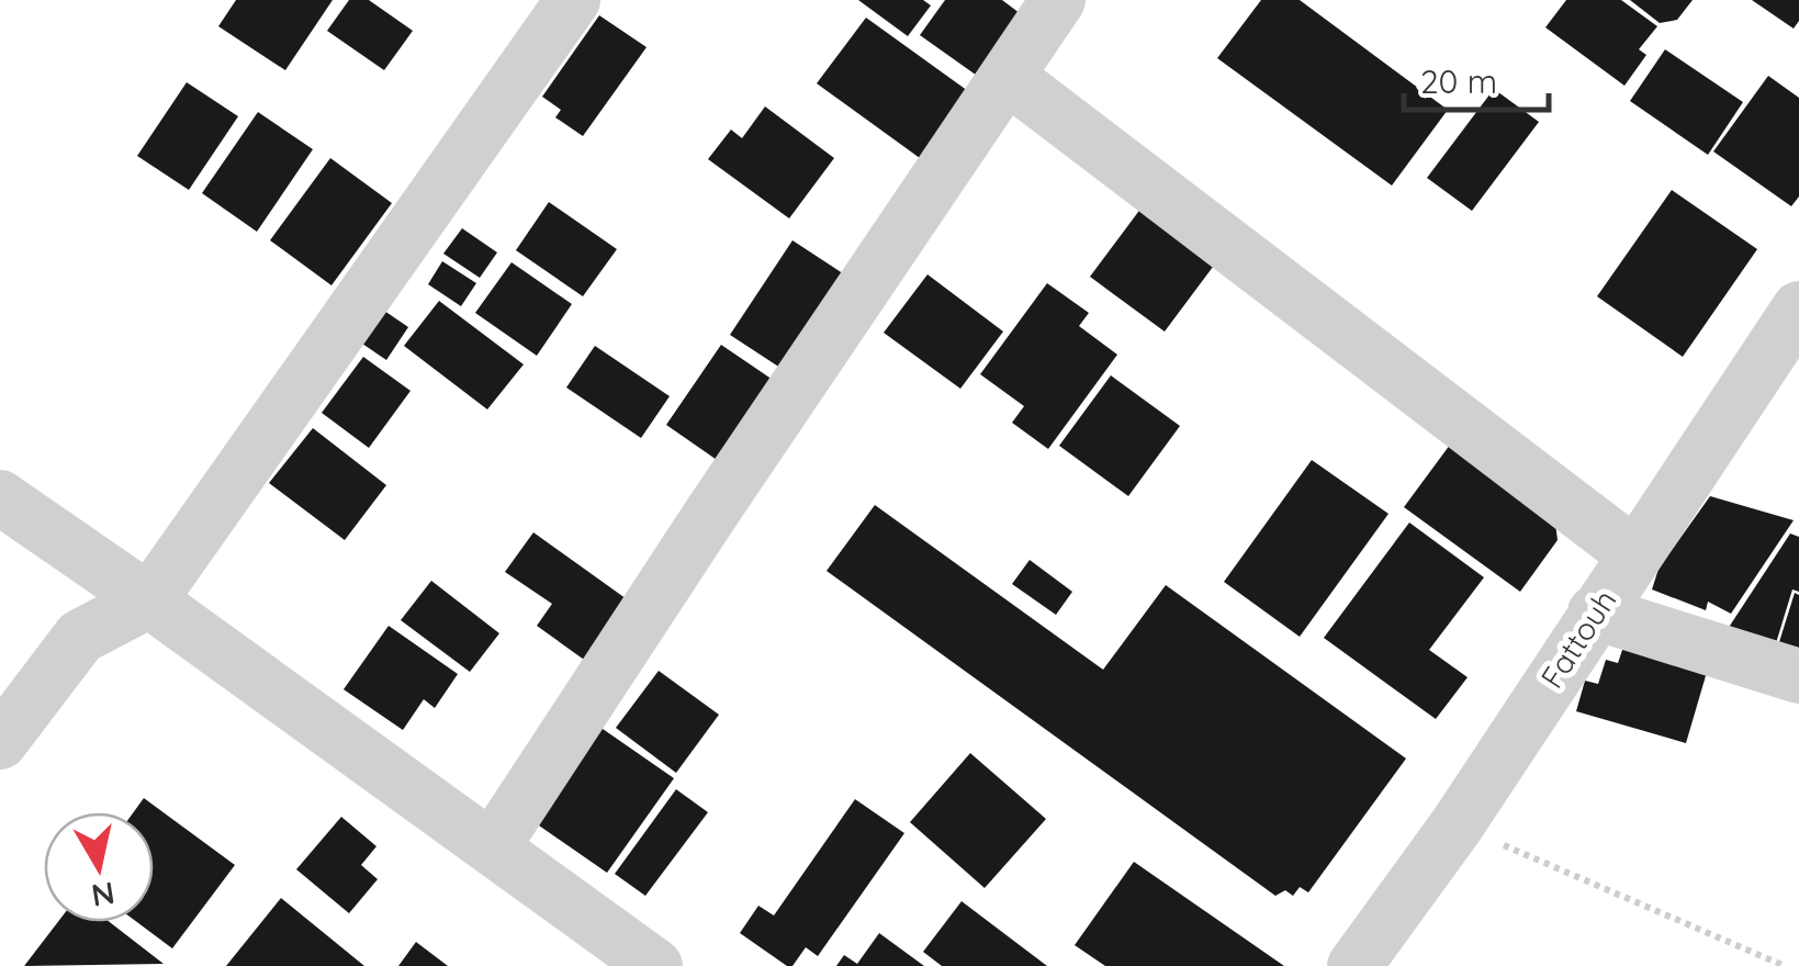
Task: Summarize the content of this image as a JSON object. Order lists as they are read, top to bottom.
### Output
{
  "streets": {
    "street": ["Fattouh"]
  },
  "scale_bar": "20 m",
  "north": "bottom"
}
